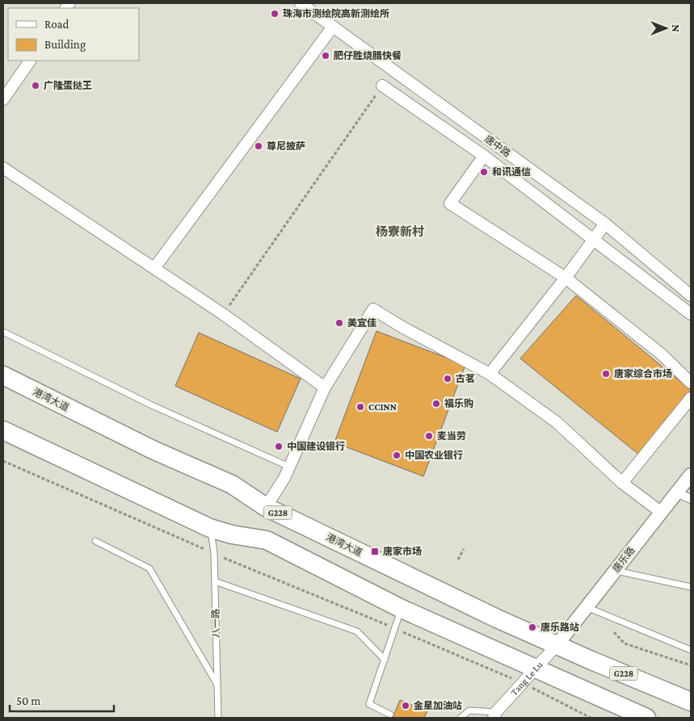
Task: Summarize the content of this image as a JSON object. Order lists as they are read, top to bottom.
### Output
{
  "streets": {
    "highway": ["港湾大道", "G228"],
    "street": ["唐中路", "唐乐路", "Tang Le Lu"],
    "lane": ["八一路"]
  },
  "crossings": [
    ["港湾大道", "唐乐路"],
    ["港湾大道", "Tang Le Lu"],
    ["唐乐路", "Tang Le Lu"]
  ],
  "districts": ["杨寮新村"],
  "places": {
    "other": [
      "珠海市测绘院高新测绘所",
      "肥仔胜烧腊快餐",
      "广隆蛋挞王",
      "尊尼披萨",
      "和讯通信",
      "美宜佳",
      "唐家综合市场",
      "古茗",
      "福乐购",
      "CCINN",
      "麦当劳",
      "中国建设银行",
      "中国农业银行",
      "唐乐路站",
      "金星加油站"
    ],
    "transit": ["唐家市场"]
  },
  "legend": ["Road", "Building"],
  "scale_bar": "50 m",
  "north": "right"
}
